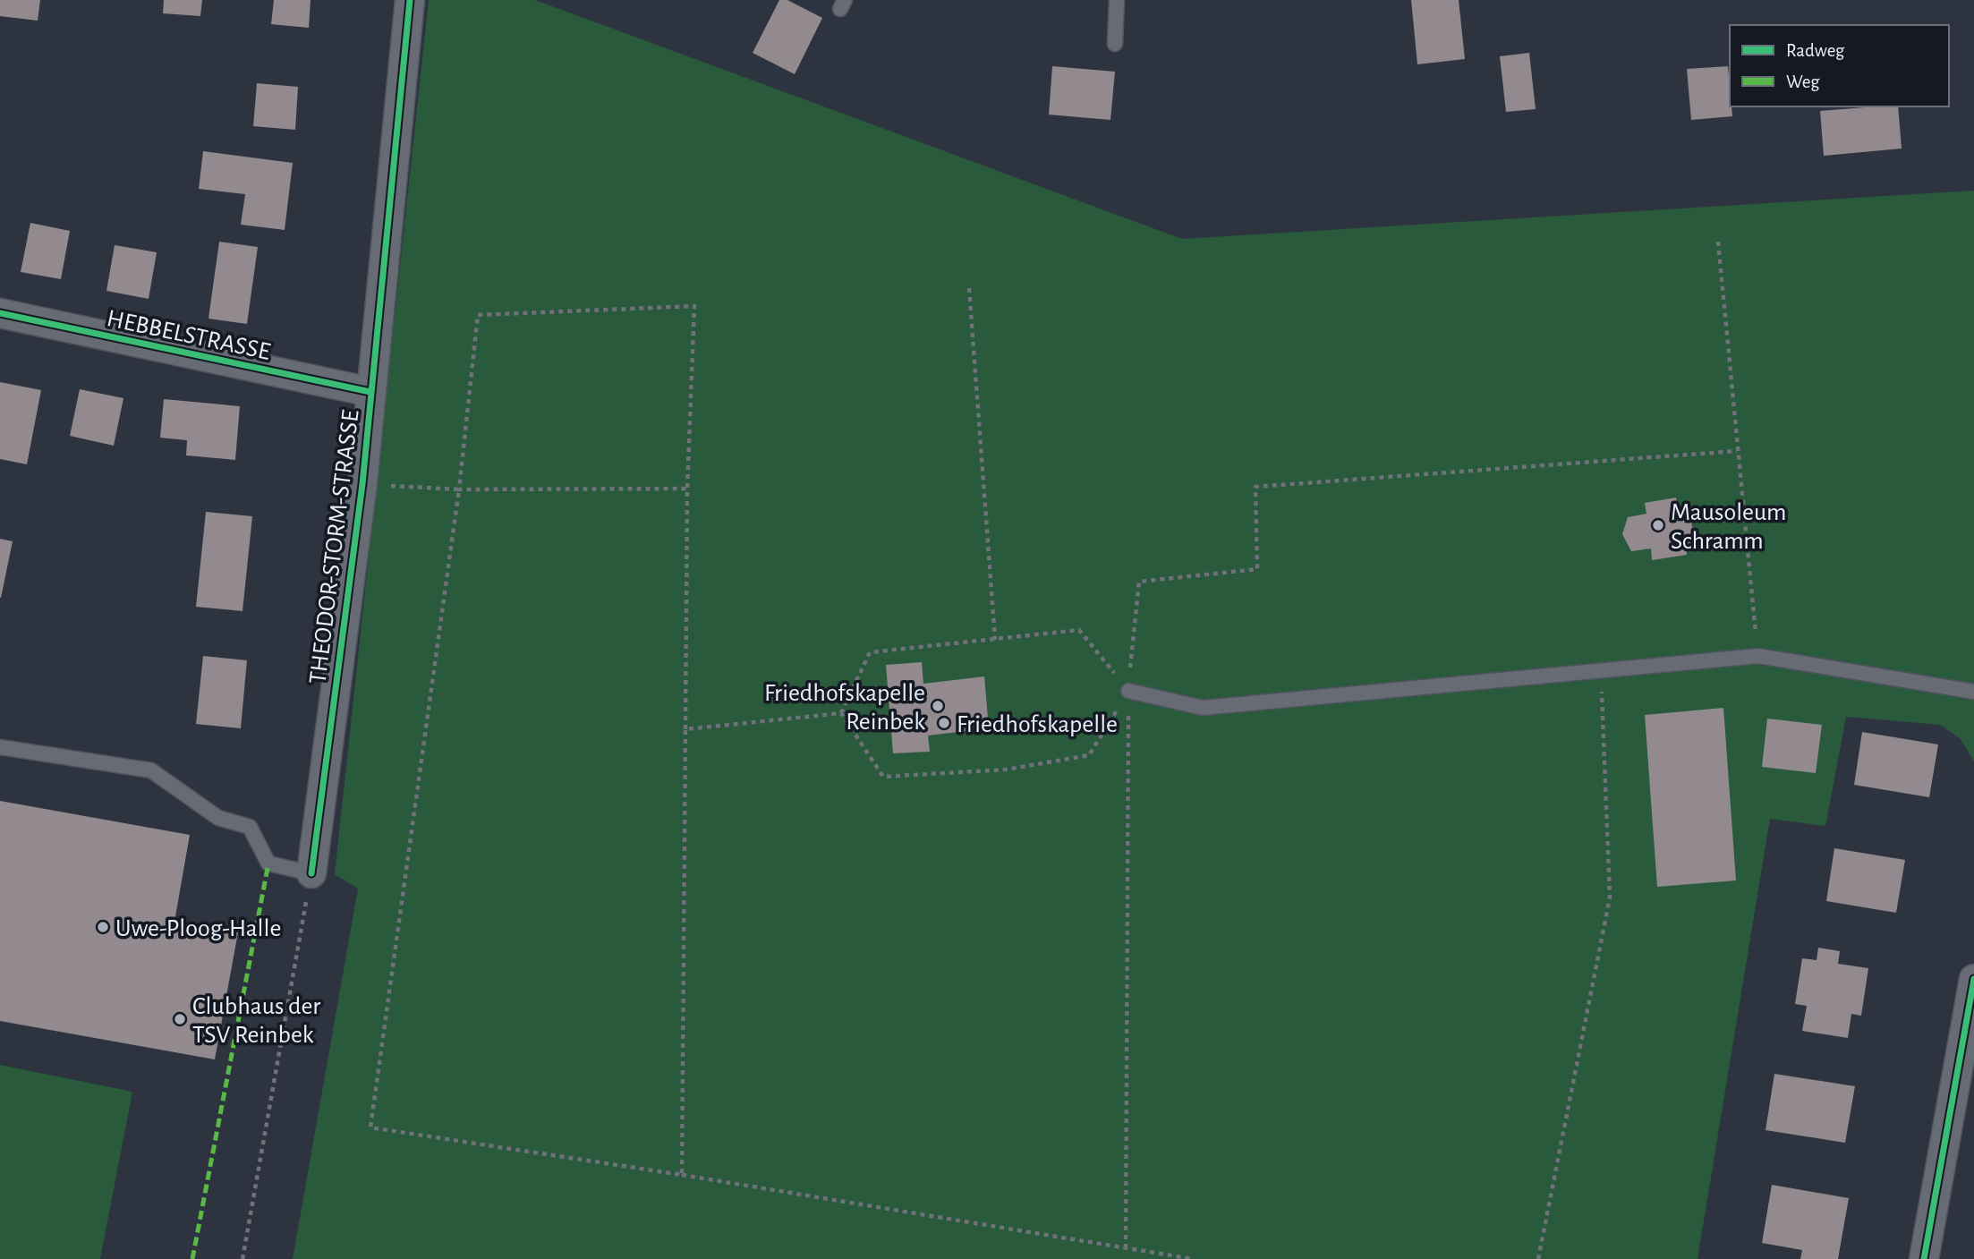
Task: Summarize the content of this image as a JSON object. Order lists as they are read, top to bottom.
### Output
{
  "streets": {
    "street": ["HEBBELSTRASSE", "THEODOR-STORM-STRASSE"]
  },
  "crossings": [
    ["HEBBELSTRASSE", "THEODOR-STORM-STRASSE"]
  ],
  "places": [
    "Mausoleum Schramm",
    "Friedhofskapelle Reinbek",
    "Friedhofskapelle",
    "Uwe-Ploog-Halle",
    "Clubhaus der TSV Reinbek"
  ],
  "legend": ["Radweg", "Weg"]
}
